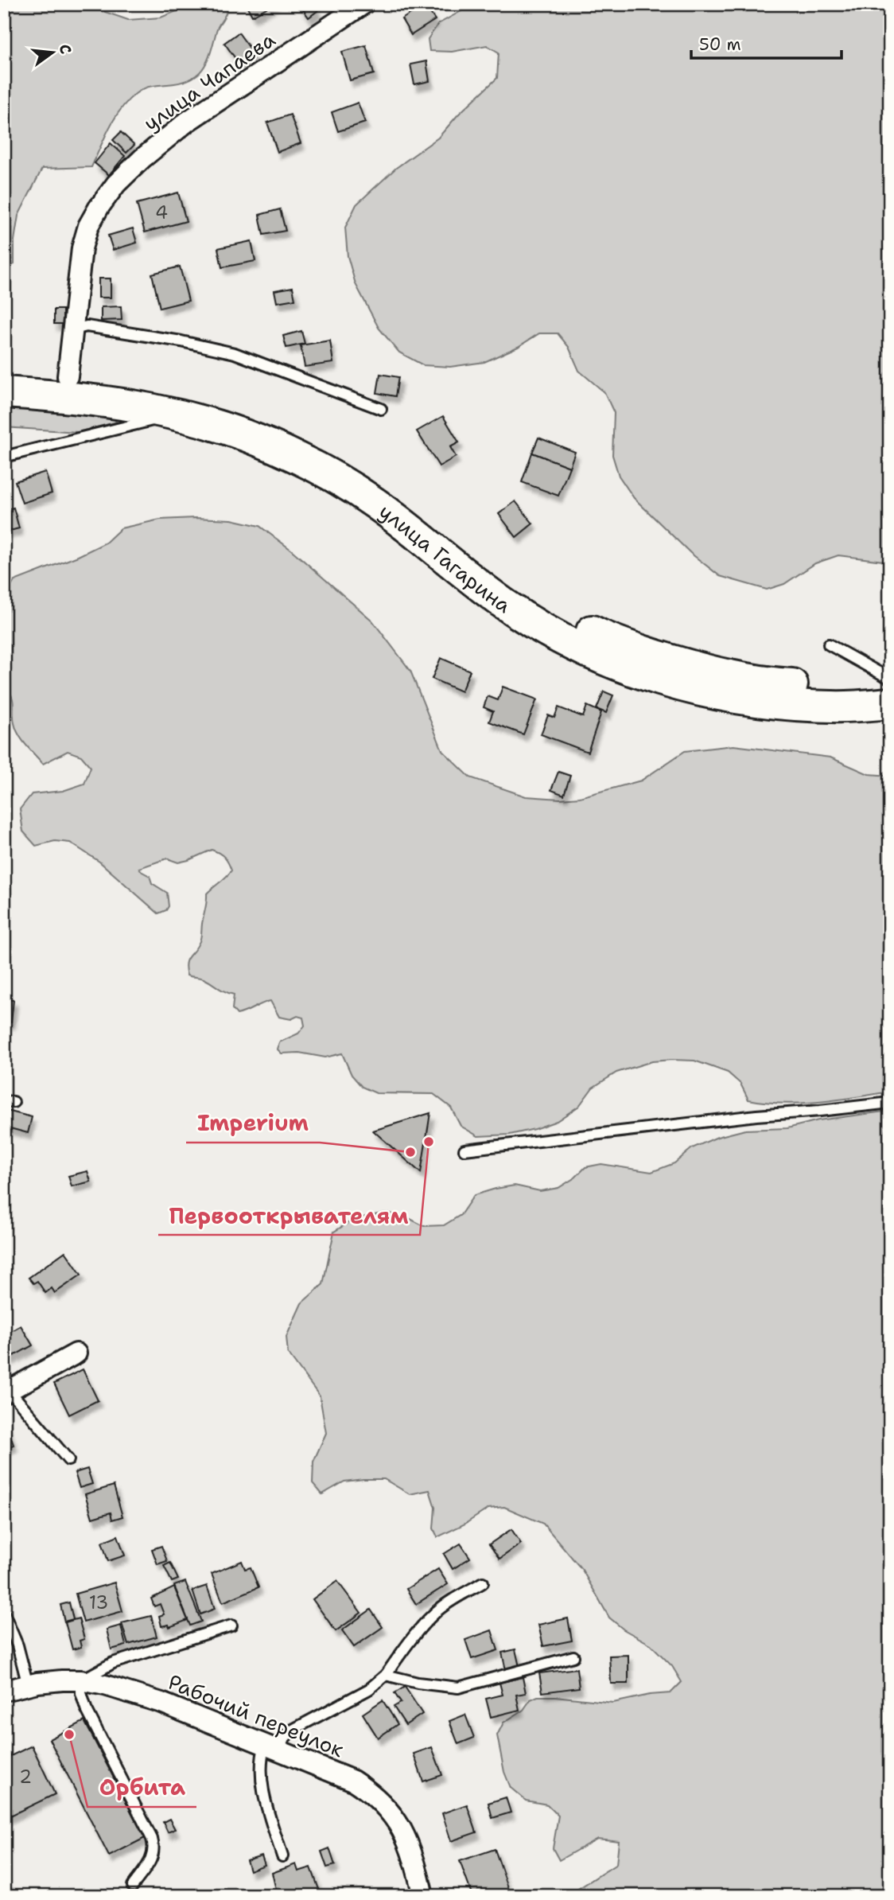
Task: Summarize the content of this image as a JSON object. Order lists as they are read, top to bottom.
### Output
{
  "streets": {
    "main road": ["улица Гагарина"],
    "street": ["улица Чапаева", "Рабочий переулок"]
  },
  "crossings": [
    ["улица Чапаева", "улица Гагарина"]
  ],
  "places": ["Первооткрывателям", "Imperium", "Орбита"],
  "house_numbers": ["4", "13", "2"],
  "scale_bar": "50 m",
  "north": "right"
}
